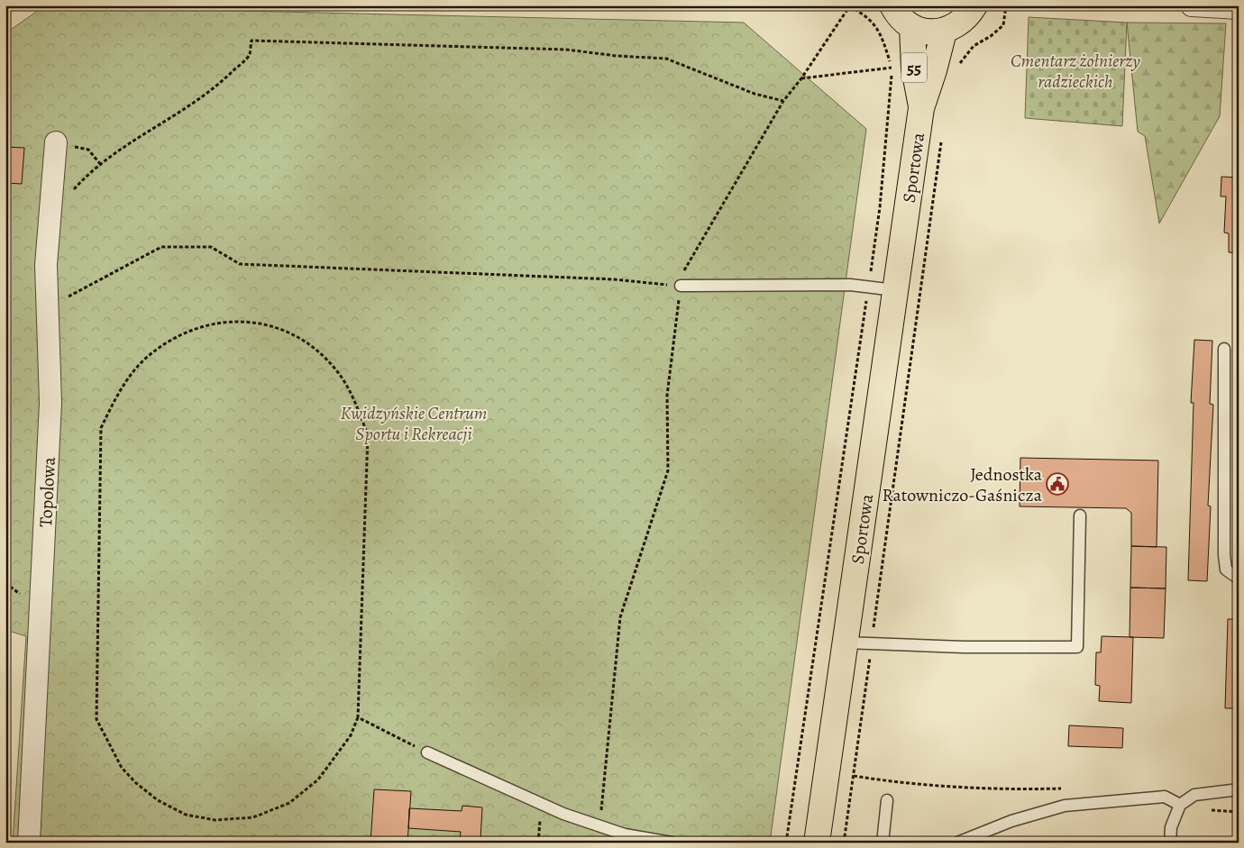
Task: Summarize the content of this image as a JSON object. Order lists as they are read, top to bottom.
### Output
{
  "streets": {
    "main road": ["55", "Sportowa"],
    "street": ["Topolowa"]
  },
  "crossings": [
    ["55", "Sportowa"]
  ],
  "parks": ["Cmentarz żołnierzy radzieckich", "Kwidzyńskie Centrum Sportu i Rekreacji"],
  "places": {
    "public building": ["Jednostka Ratowniczo-Gaśnicza"]
  }
}
